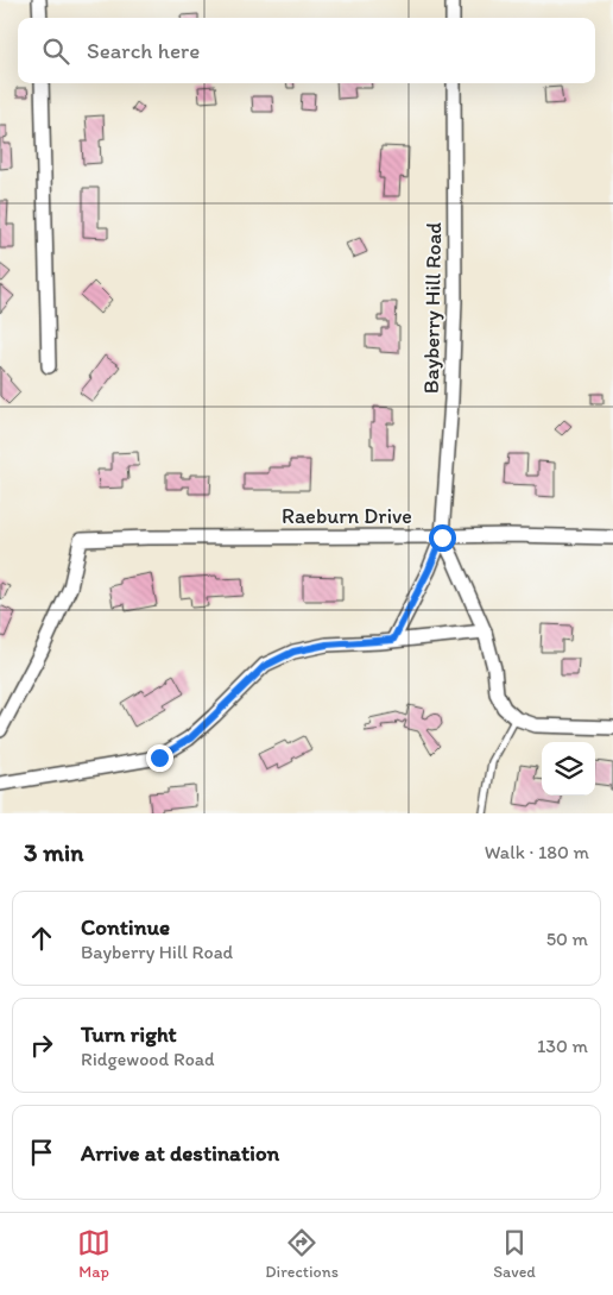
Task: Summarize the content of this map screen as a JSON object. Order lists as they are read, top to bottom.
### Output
{
  "streets": {
    "street": ["Bayberry Hill Road", "Raeburn Drive"]
  },
  "crossings": [
    ["Bayberry Hill Road", "Raeburn Drive"]
  ],
  "page": {
    "search": "Search here",
    "heading": ["3 min", "Walk · 180 m"],
    "list": [
      ["Continue", "Bayberry Hill Road", "50 m"],
      ["Turn right", "Ridgewood Road", "130 m"],
      "Arrive at destination"
    ],
    "nav": ["Map", "Directions", "Saved"]
  }
}
